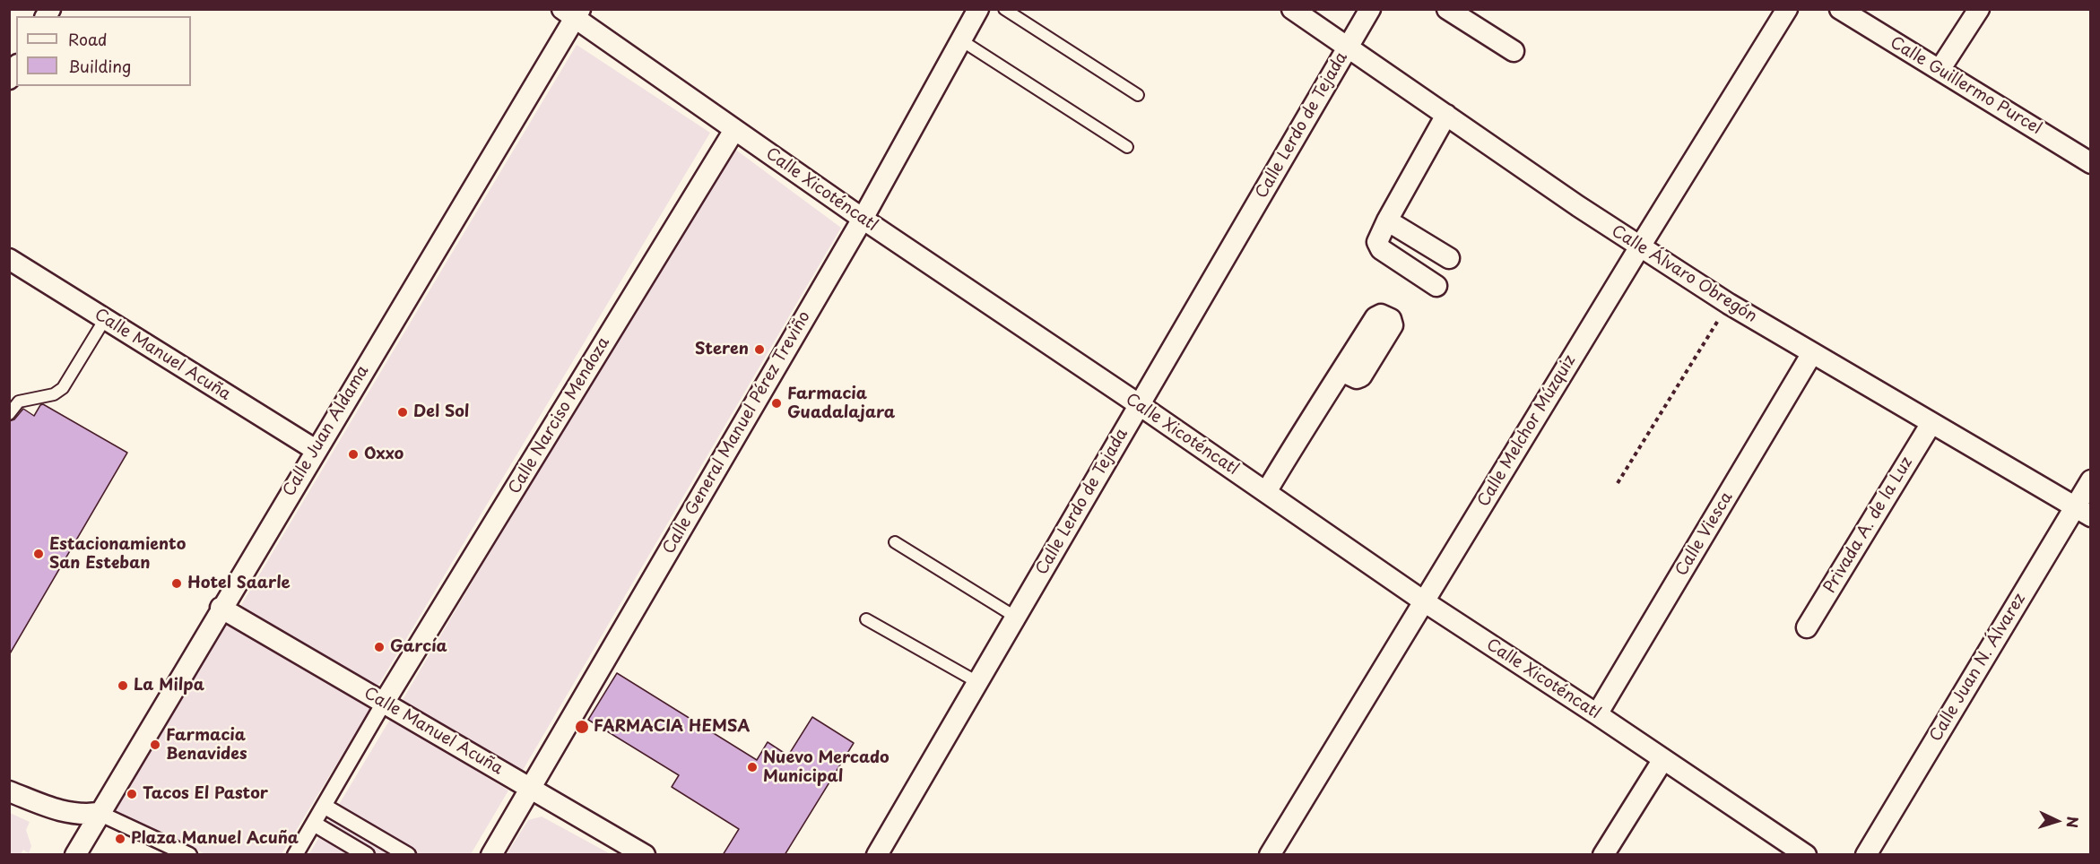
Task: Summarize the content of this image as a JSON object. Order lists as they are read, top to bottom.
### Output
{
  "streets": {
    "street": [
      "Calle Guillermo Purcel",
      "Calle Lerdo de Tejada",
      "Calle Xicoténcatl",
      "Calle Álvaro Obregón",
      "Calle Manuel Acuña",
      "Calle Narciso Mendoza",
      "Calle Juan Aldama",
      "Calle Melchor Múzquiz",
      "Calle General Manuel Pérez Treviño",
      "Privada A. de la Luz",
      "Calle Viesca",
      "Calle Juan N. Álvarez"
    ]
  },
  "crossings": [
    ["Calle Lerdo de Tejada", "Calle Xicoténcatl"],
    ["Calle Lerdo de Tejada", "Calle Álvaro Obregón"],
    ["Calle Xicoténcatl", "Calle Narciso Mendoza"],
    ["Calle Xicoténcatl", "Calle Juan Aldama"],
    ["Calle Xicoténcatl", "Calle Melchor Múzquiz"],
    ["Calle Xicoténcatl", "Calle General Manuel Pérez Treviño"],
    ["Calle Xicoténcatl", "Calle Viesca"],
    ["Calle Álvaro Obregón", "Calle Melchor Múzquiz"],
    ["Calle Álvaro Obregón", "Privada A. de la Luz"],
    ["Calle Álvaro Obregón", "Calle Viesca"],
    ["Calle Álvaro Obregón", "Calle Juan N. Álvarez"],
    ["Calle Manuel Acuña", "Calle Narciso Mendoza"],
    ["Calle Manuel Acuña", "Calle Juan Aldama"],
    ["Calle Manuel Acuña", "Calle General Manuel Pérez Treviño"]
  ],
  "places": [
    "Steren",
    "Farmacia Guadalajara",
    "Del Sol",
    "Oxxo",
    "Estacionamiento San Esteban",
    "Hotel Saarle",
    "García",
    "La Milpa",
    "FARMACIA HEMSA",
    "Farmacia Benavides",
    "Nuevo Mercado Municipal",
    "Tacos El Pastor",
    "Plaza Manuel Acuña"
  ],
  "legend": ["Road", "Building"],
  "north": "right"
}
